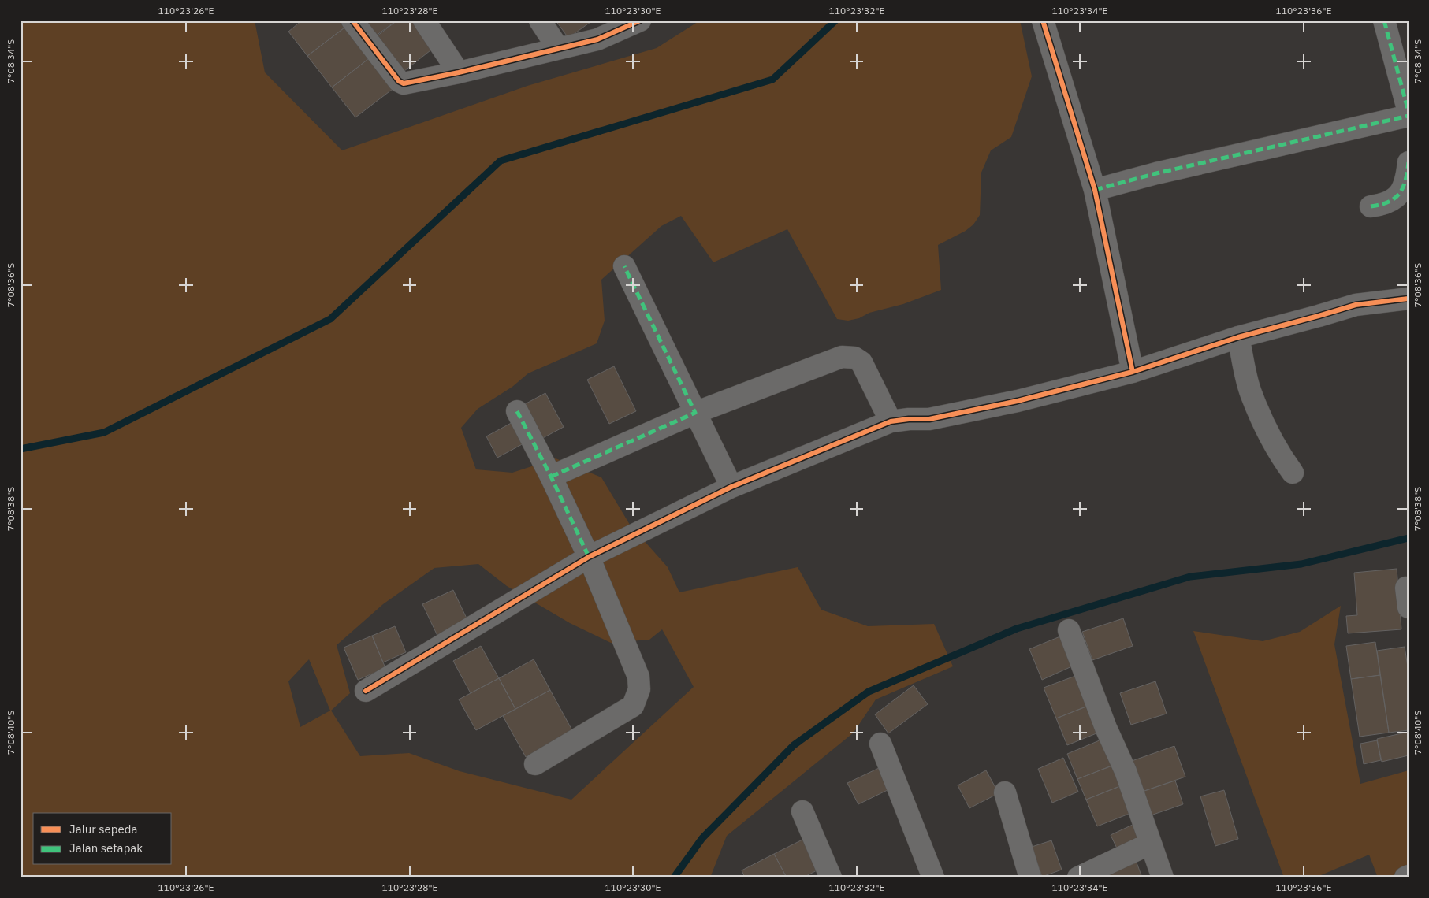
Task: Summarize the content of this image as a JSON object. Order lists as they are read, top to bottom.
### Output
{
  "legend": ["Jalur sepeda", "Jalan setapak"],
  "coordinates": [
    "110°23'26\"E",
    "110°23'28\"E",
    "110°23'30\"E",
    "110°23'32\"E",
    "110°23'34\"E",
    "110°23'36\"E",
    "7°08'34\"S",
    "7°08'36\"S",
    "7°08'38\"S",
    "7°08'40\"S"
  ]
}
